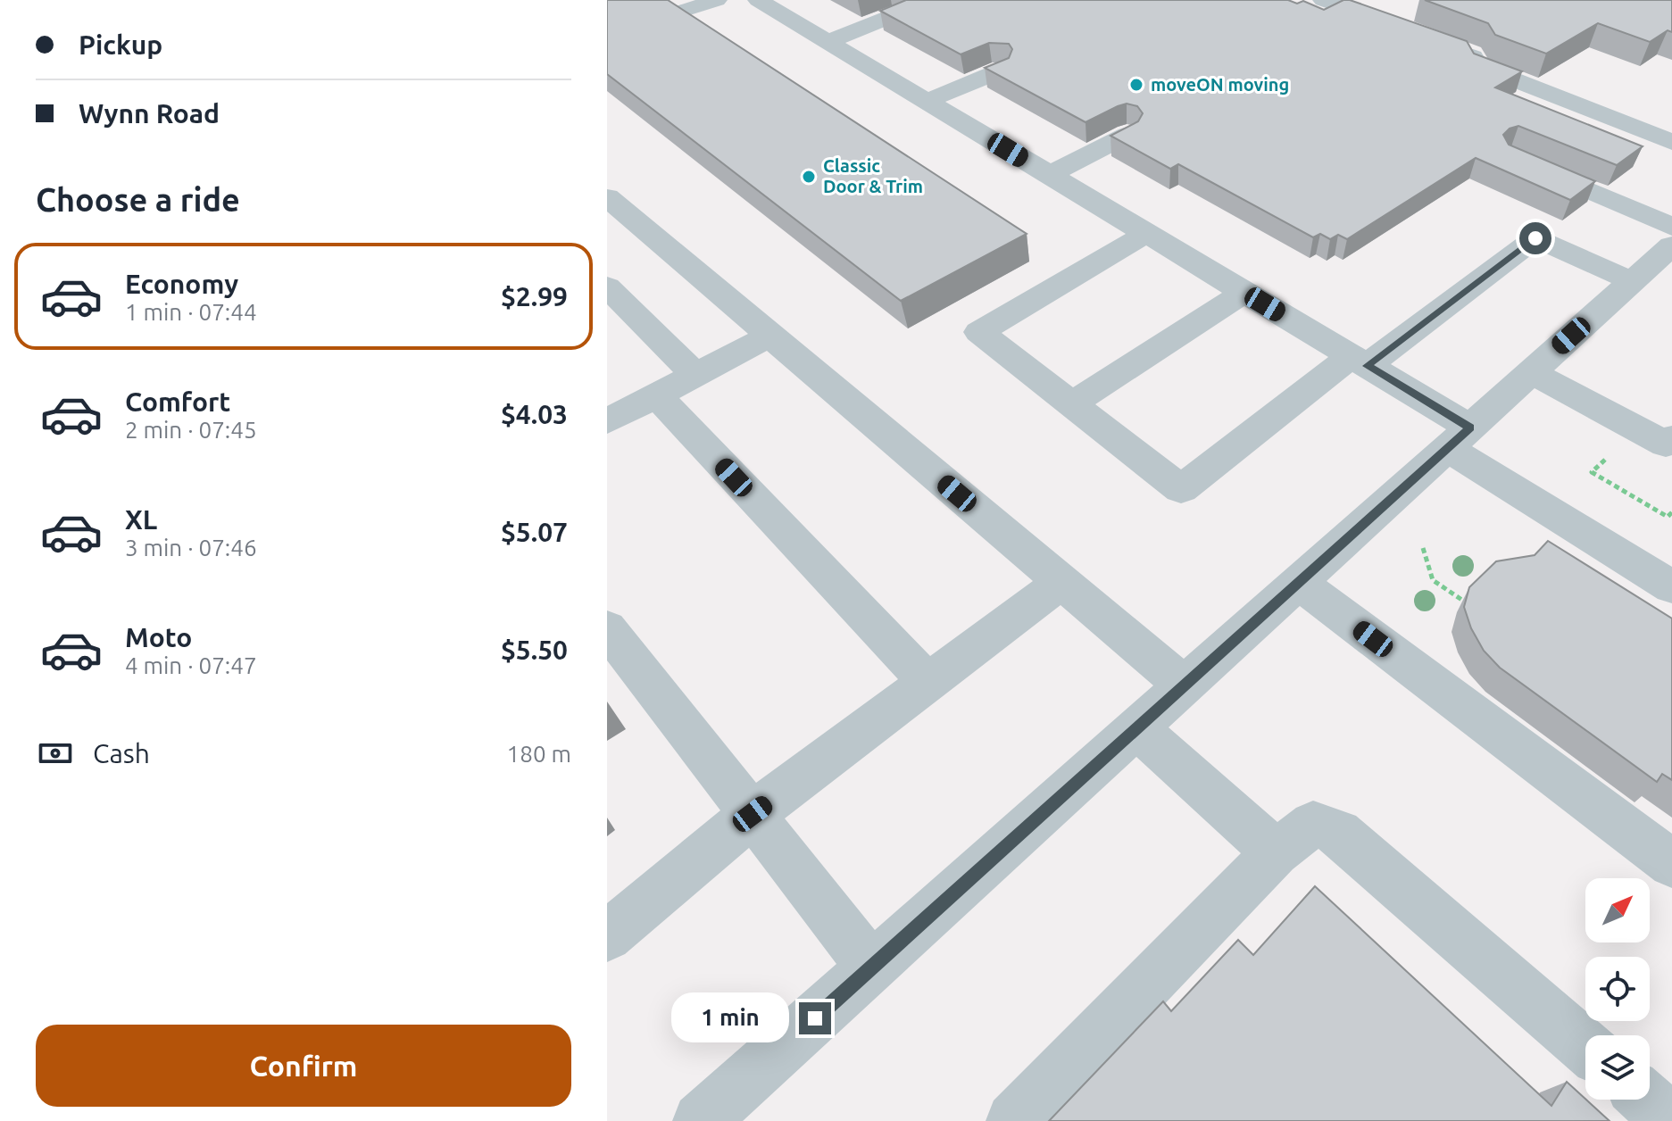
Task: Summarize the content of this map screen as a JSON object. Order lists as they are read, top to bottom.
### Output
{
  "places": ["moveON moving", "Classic Door & Trim"],
  "north": "top right",
  "page": {
    "banner": ["Pickup", "Wynn Road"],
    "heading": "Choose a ride",
    "list": [
      {
        "name": "Economy",
        "note": "1 min · 07:44",
        "value": "$2.99"
      },
      {
        "name": "Comfort",
        "note": "2 min · 07:45",
        "value": "$4.03"
      },
      {
        "name": "XL",
        "note": "3 min · 07:46",
        "value": "$5.07"
      },
      {
        "name": "Moto",
        "note": "4 min · 07:47",
        "value": "$5.50"
      }
    ],
    "pay": ["Cash", "180 m"],
    "bubble": "1 min",
    "buttons": "Confirm"
  }
}
